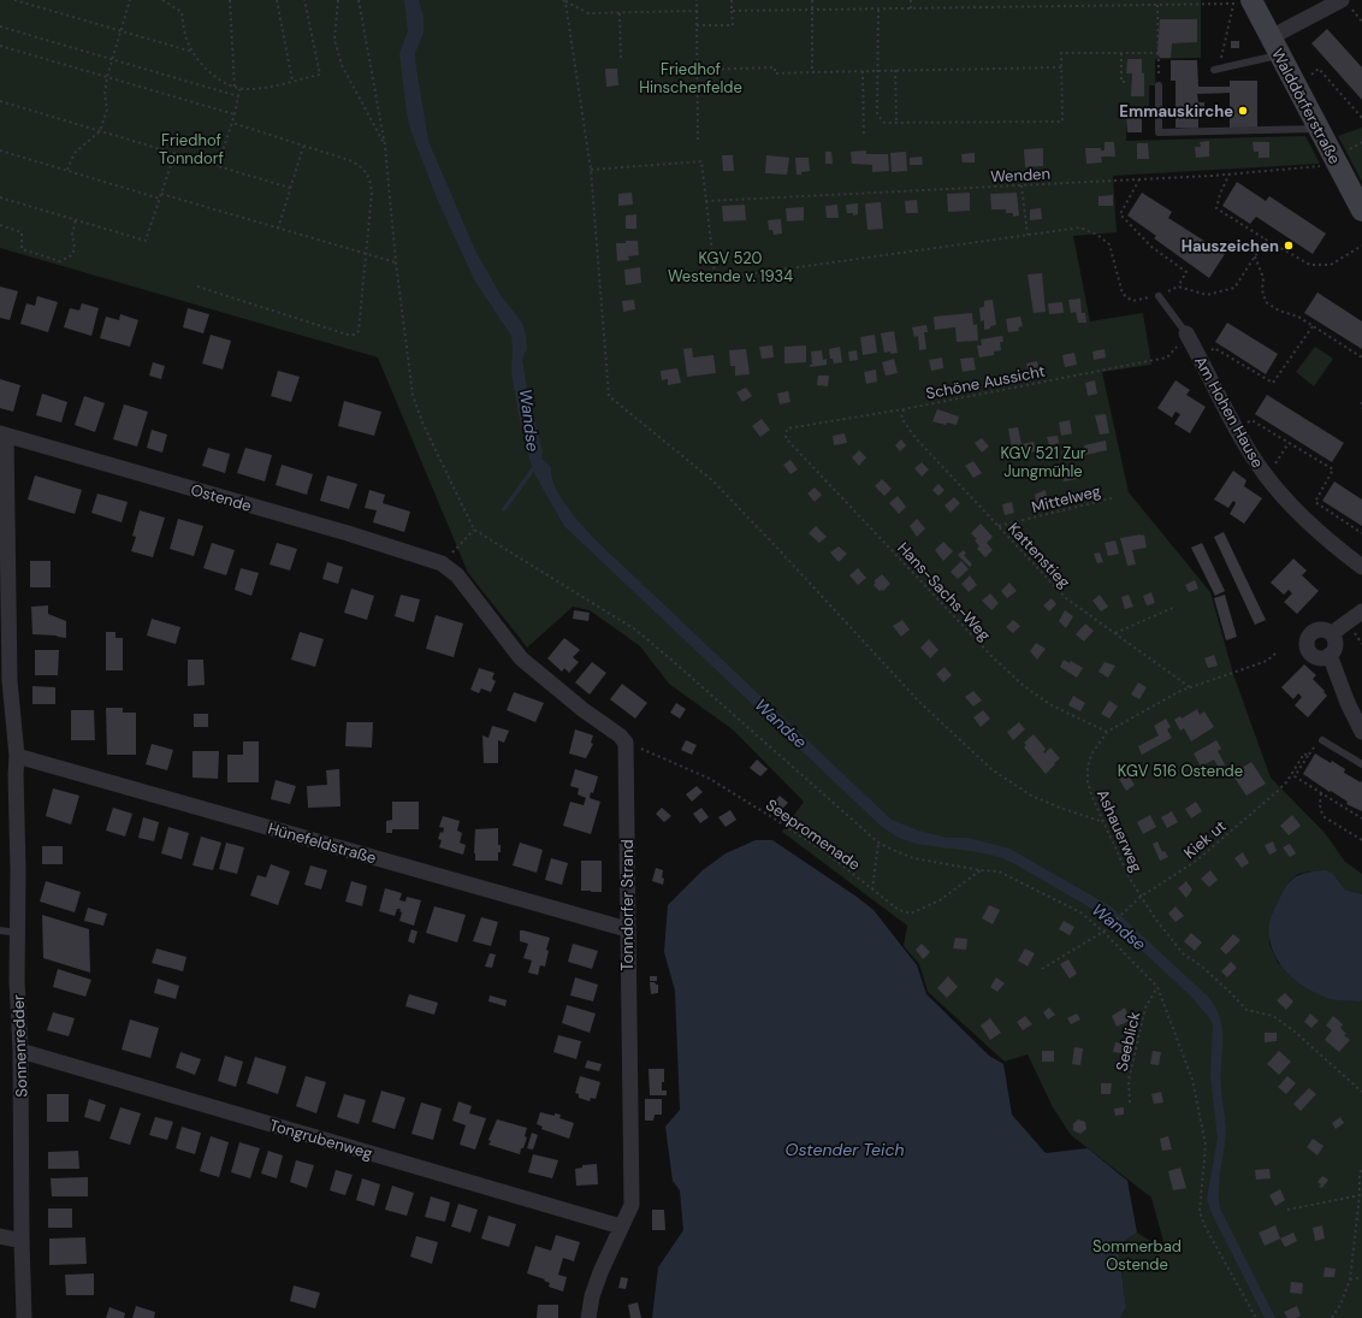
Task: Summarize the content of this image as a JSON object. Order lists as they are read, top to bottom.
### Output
{
  "streets": {
    "street": [
      "Walddörferstraße",
      "Am Hohen Hause",
      "Ostende",
      "Hünefeldstraße",
      "Tonndorfer Strand",
      "Sonnenredder",
      "Tongrubenweg"
    ],
    "path": [
      "Wenden",
      "Schöne Aussicht",
      "Mittelweg",
      "Kattenstieg",
      "Hans-Sachs-Weg",
      "Ashauerweg",
      "Seepromenade",
      "Kiek ut",
      "Seeblick"
    ]
  },
  "crossings": [
    ["Walddörferstraße", "Wenden"],
    ["Schöne Aussicht", "Am Hohen Hause"],
    ["Schöne Aussicht", "Kattenstieg"],
    ["Schöne Aussicht", "Hans-Sachs-Weg"],
    ["Ostende", "Sonnenredder"],
    ["Mittelweg", "Kattenstieg"],
    ["Kattenstieg", "Ashauerweg"],
    ["Hans-Sachs-Weg", "Ashauerweg"],
    ["Ashauerweg", "Kiek ut"],
    ["Seepromenade", "Tonndorfer Strand"],
    ["Hünefeldstraße", "Tonndorfer Strand"],
    ["Hünefeldstraße", "Sonnenredder"],
    ["Tonndorfer Strand", "Tongrubenweg"],
    ["Sonnenredder", "Tongrubenweg"]
  ],
  "water": ["Wandse", "Ostender Teich"],
  "parks": [
    "Friedhof Hinschenfelde",
    "Friedhof Tonndorf",
    "KGV 520 Westende v. 1934",
    "KGV 521 Zur Jungmühle",
    "KGV 516 Ostende",
    "Sommerbad Ostende"
  ],
  "places": ["Emmauskirche", "Hauszeichen"]
}
